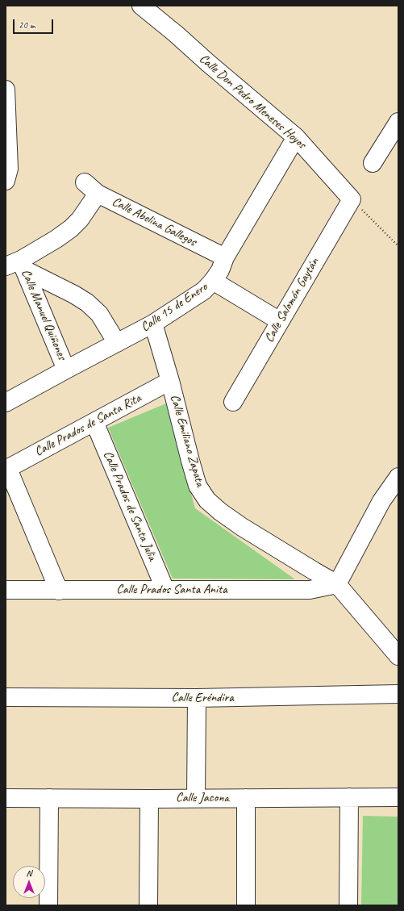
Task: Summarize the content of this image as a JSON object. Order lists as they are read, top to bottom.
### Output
{
  "streets": {
    "street": [
      "Calle Don Pedro Meneses Hoyos",
      "Calle Abelina Gallegos",
      "Calle Salomón Gaytán",
      "Calle 15 de Enero",
      "Calle Manuel Quiñones",
      "Calle Prados de Santa Rita",
      "Calle Emiliano Zapata",
      "Calle Prados de Santa Julia",
      "Calle Prados Santa Anita",
      "Calle Eréndira",
      "Calle Jacona"
    ]
  },
  "crossings": [
    ["Calle Don Pedro Meneses Hoyos", "Calle Salomón Gaytán"],
    ["Calle Don Pedro Meneses Hoyos", "Calle 15 de Enero"],
    ["Calle Abelina Gallegos", "Calle 15 de Enero"],
    ["Calle Abelina Gallegos", "Calle Manuel Quiñones"],
    ["Calle 15 de Enero", "Calle Manuel Quiñones"],
    ["Calle 15 de Enero", "Calle Emiliano Zapata"],
    ["Calle Prados de Santa Rita", "Calle Emiliano Zapata"],
    ["Calle Prados de Santa Rita", "Calle Prados de Santa Julia"],
    ["Calle Emiliano Zapata", "Calle Prados Santa Anita"],
    ["Calle Prados de Santa Julia", "Calle Prados Santa Anita"]
  ],
  "scale_bar": "20 m",
  "north": "top"
}
